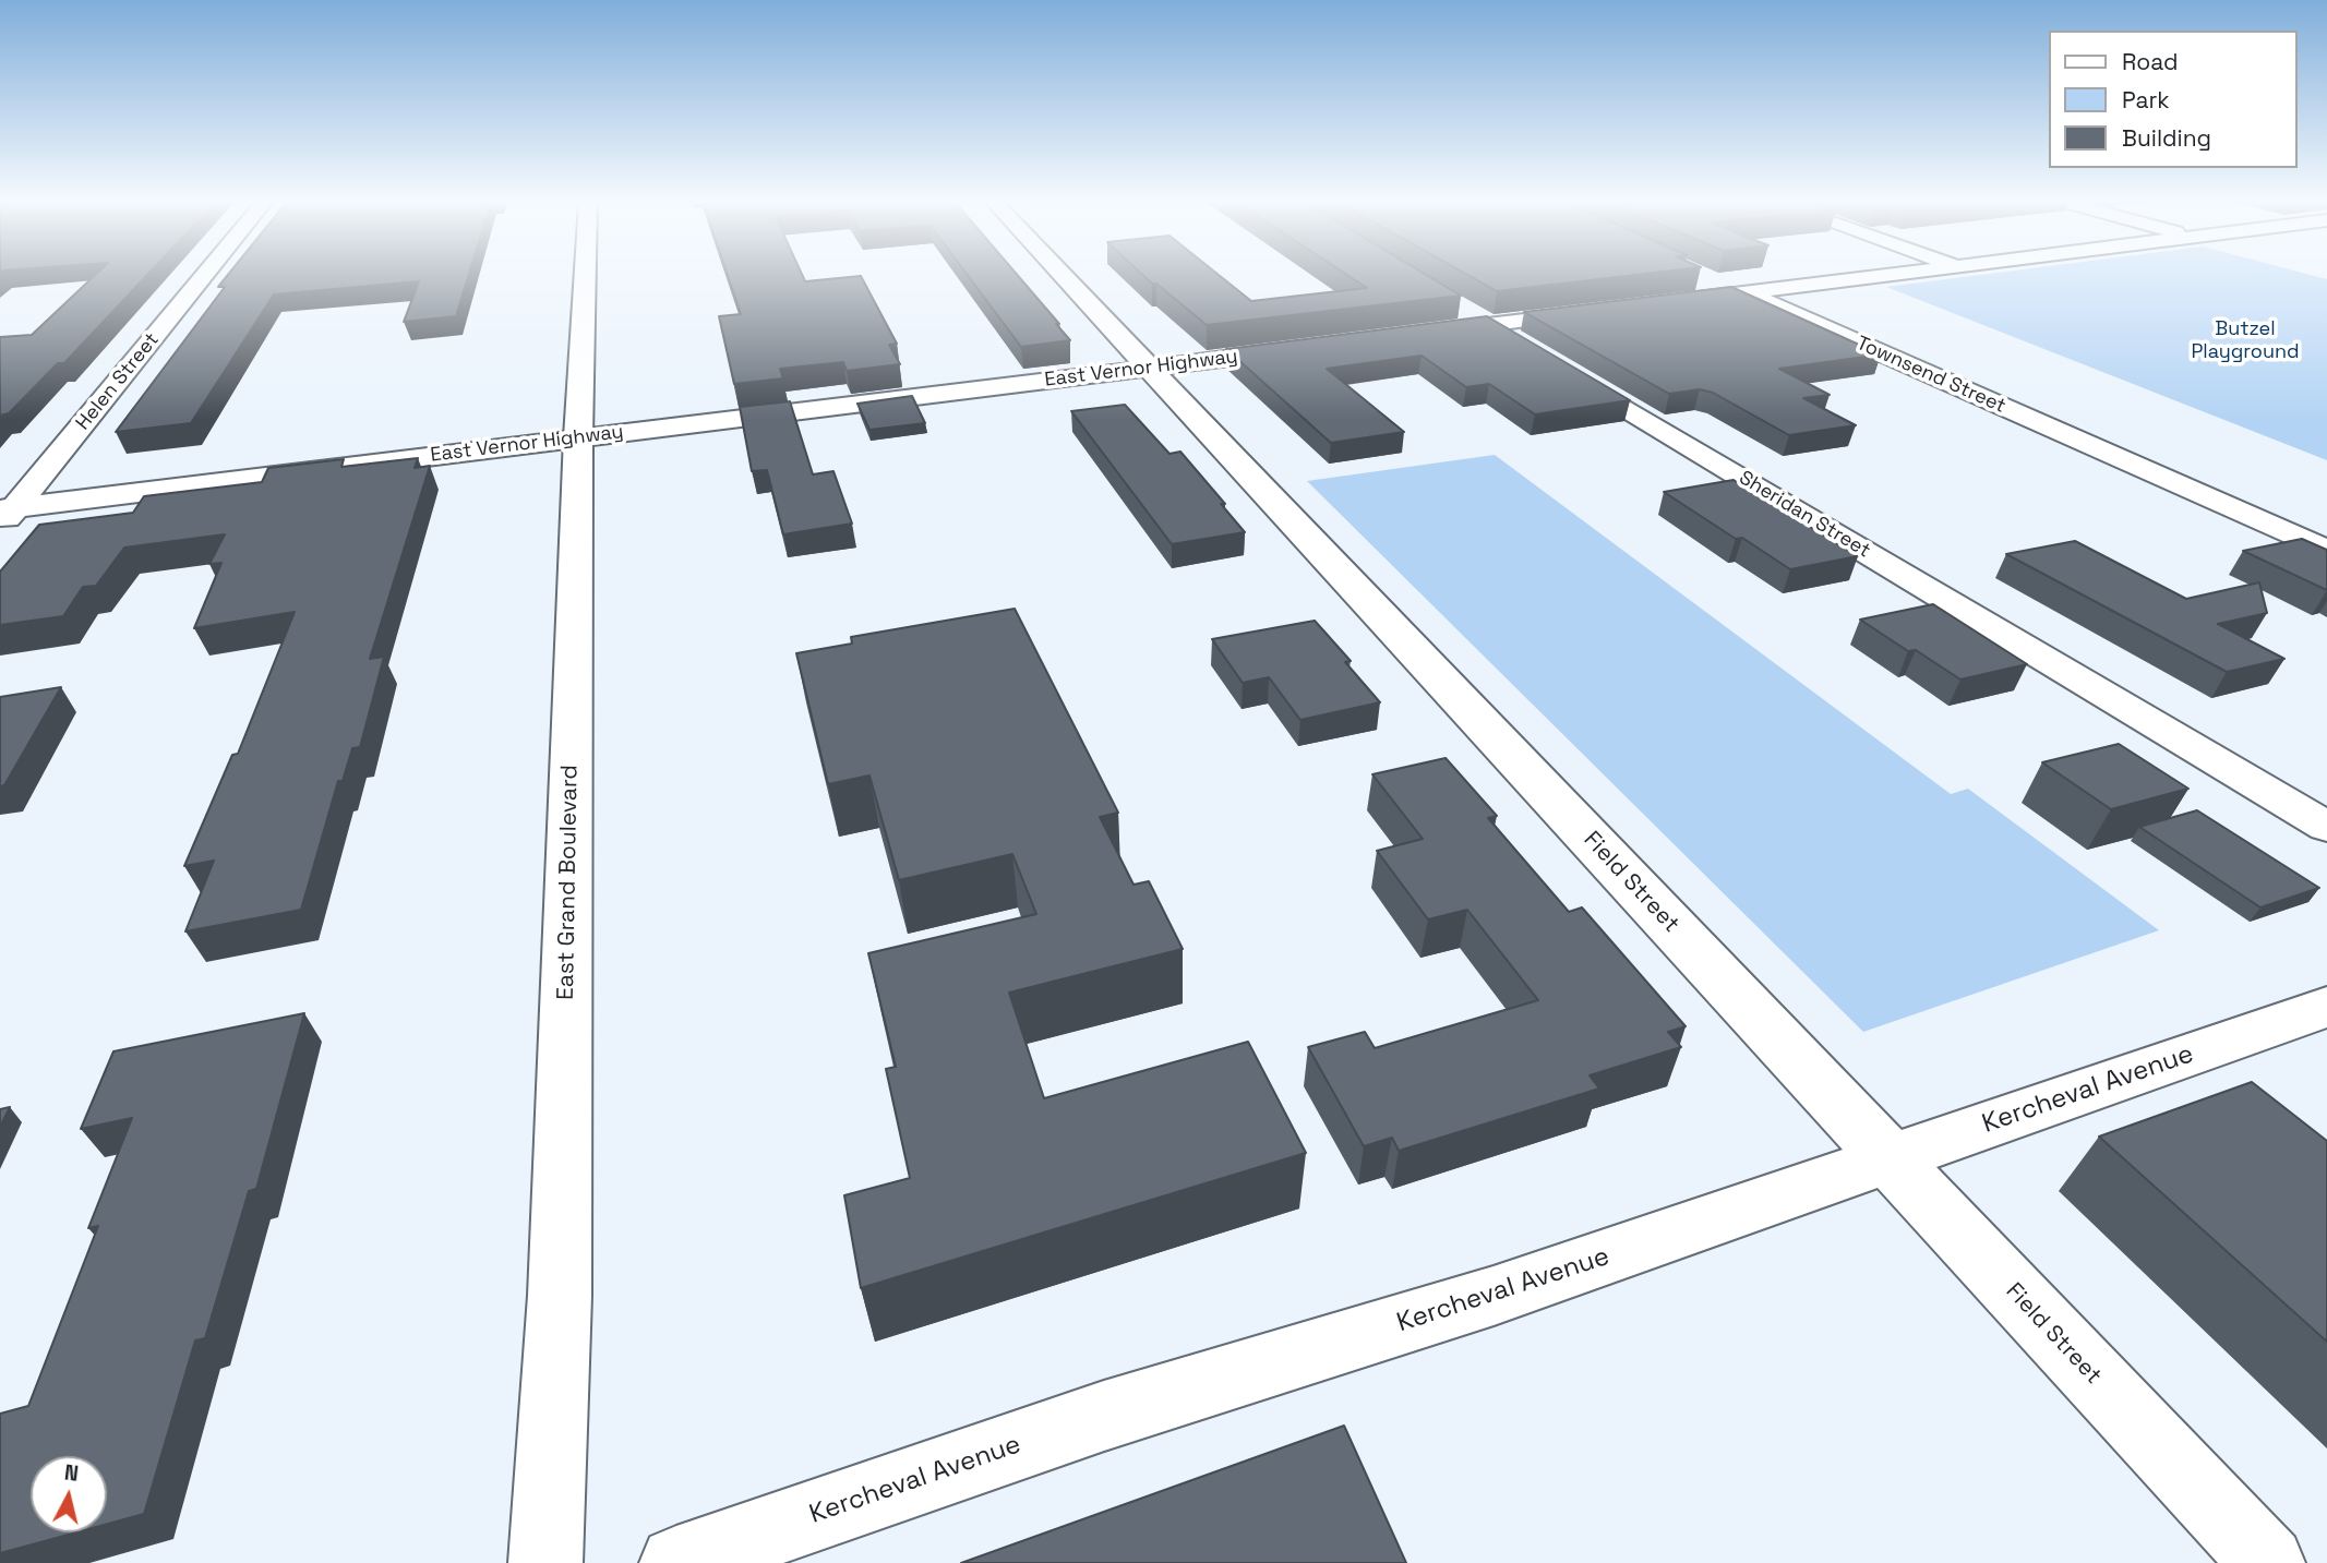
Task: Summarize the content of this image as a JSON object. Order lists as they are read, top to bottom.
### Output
{
  "streets": {
    "street": [
      "East Vernor Highway",
      "Townsend Street",
      "Helen Street",
      "Sheridan Street",
      "East Grand Boulevard",
      "Field Street",
      "Kercheval Avenue"
    ]
  },
  "crossings": [
    ["East Vernor Highway", "Helen Street"],
    ["East Vernor Highway", "East Grand Boulevard"],
    ["East Vernor Highway", "Field Street"],
    ["Field Street", "Kercheval Avenue"]
  ],
  "parks": ["Butzel Playground"],
  "legend": ["Road", "Park", "Building"],
  "north": "top"
}
